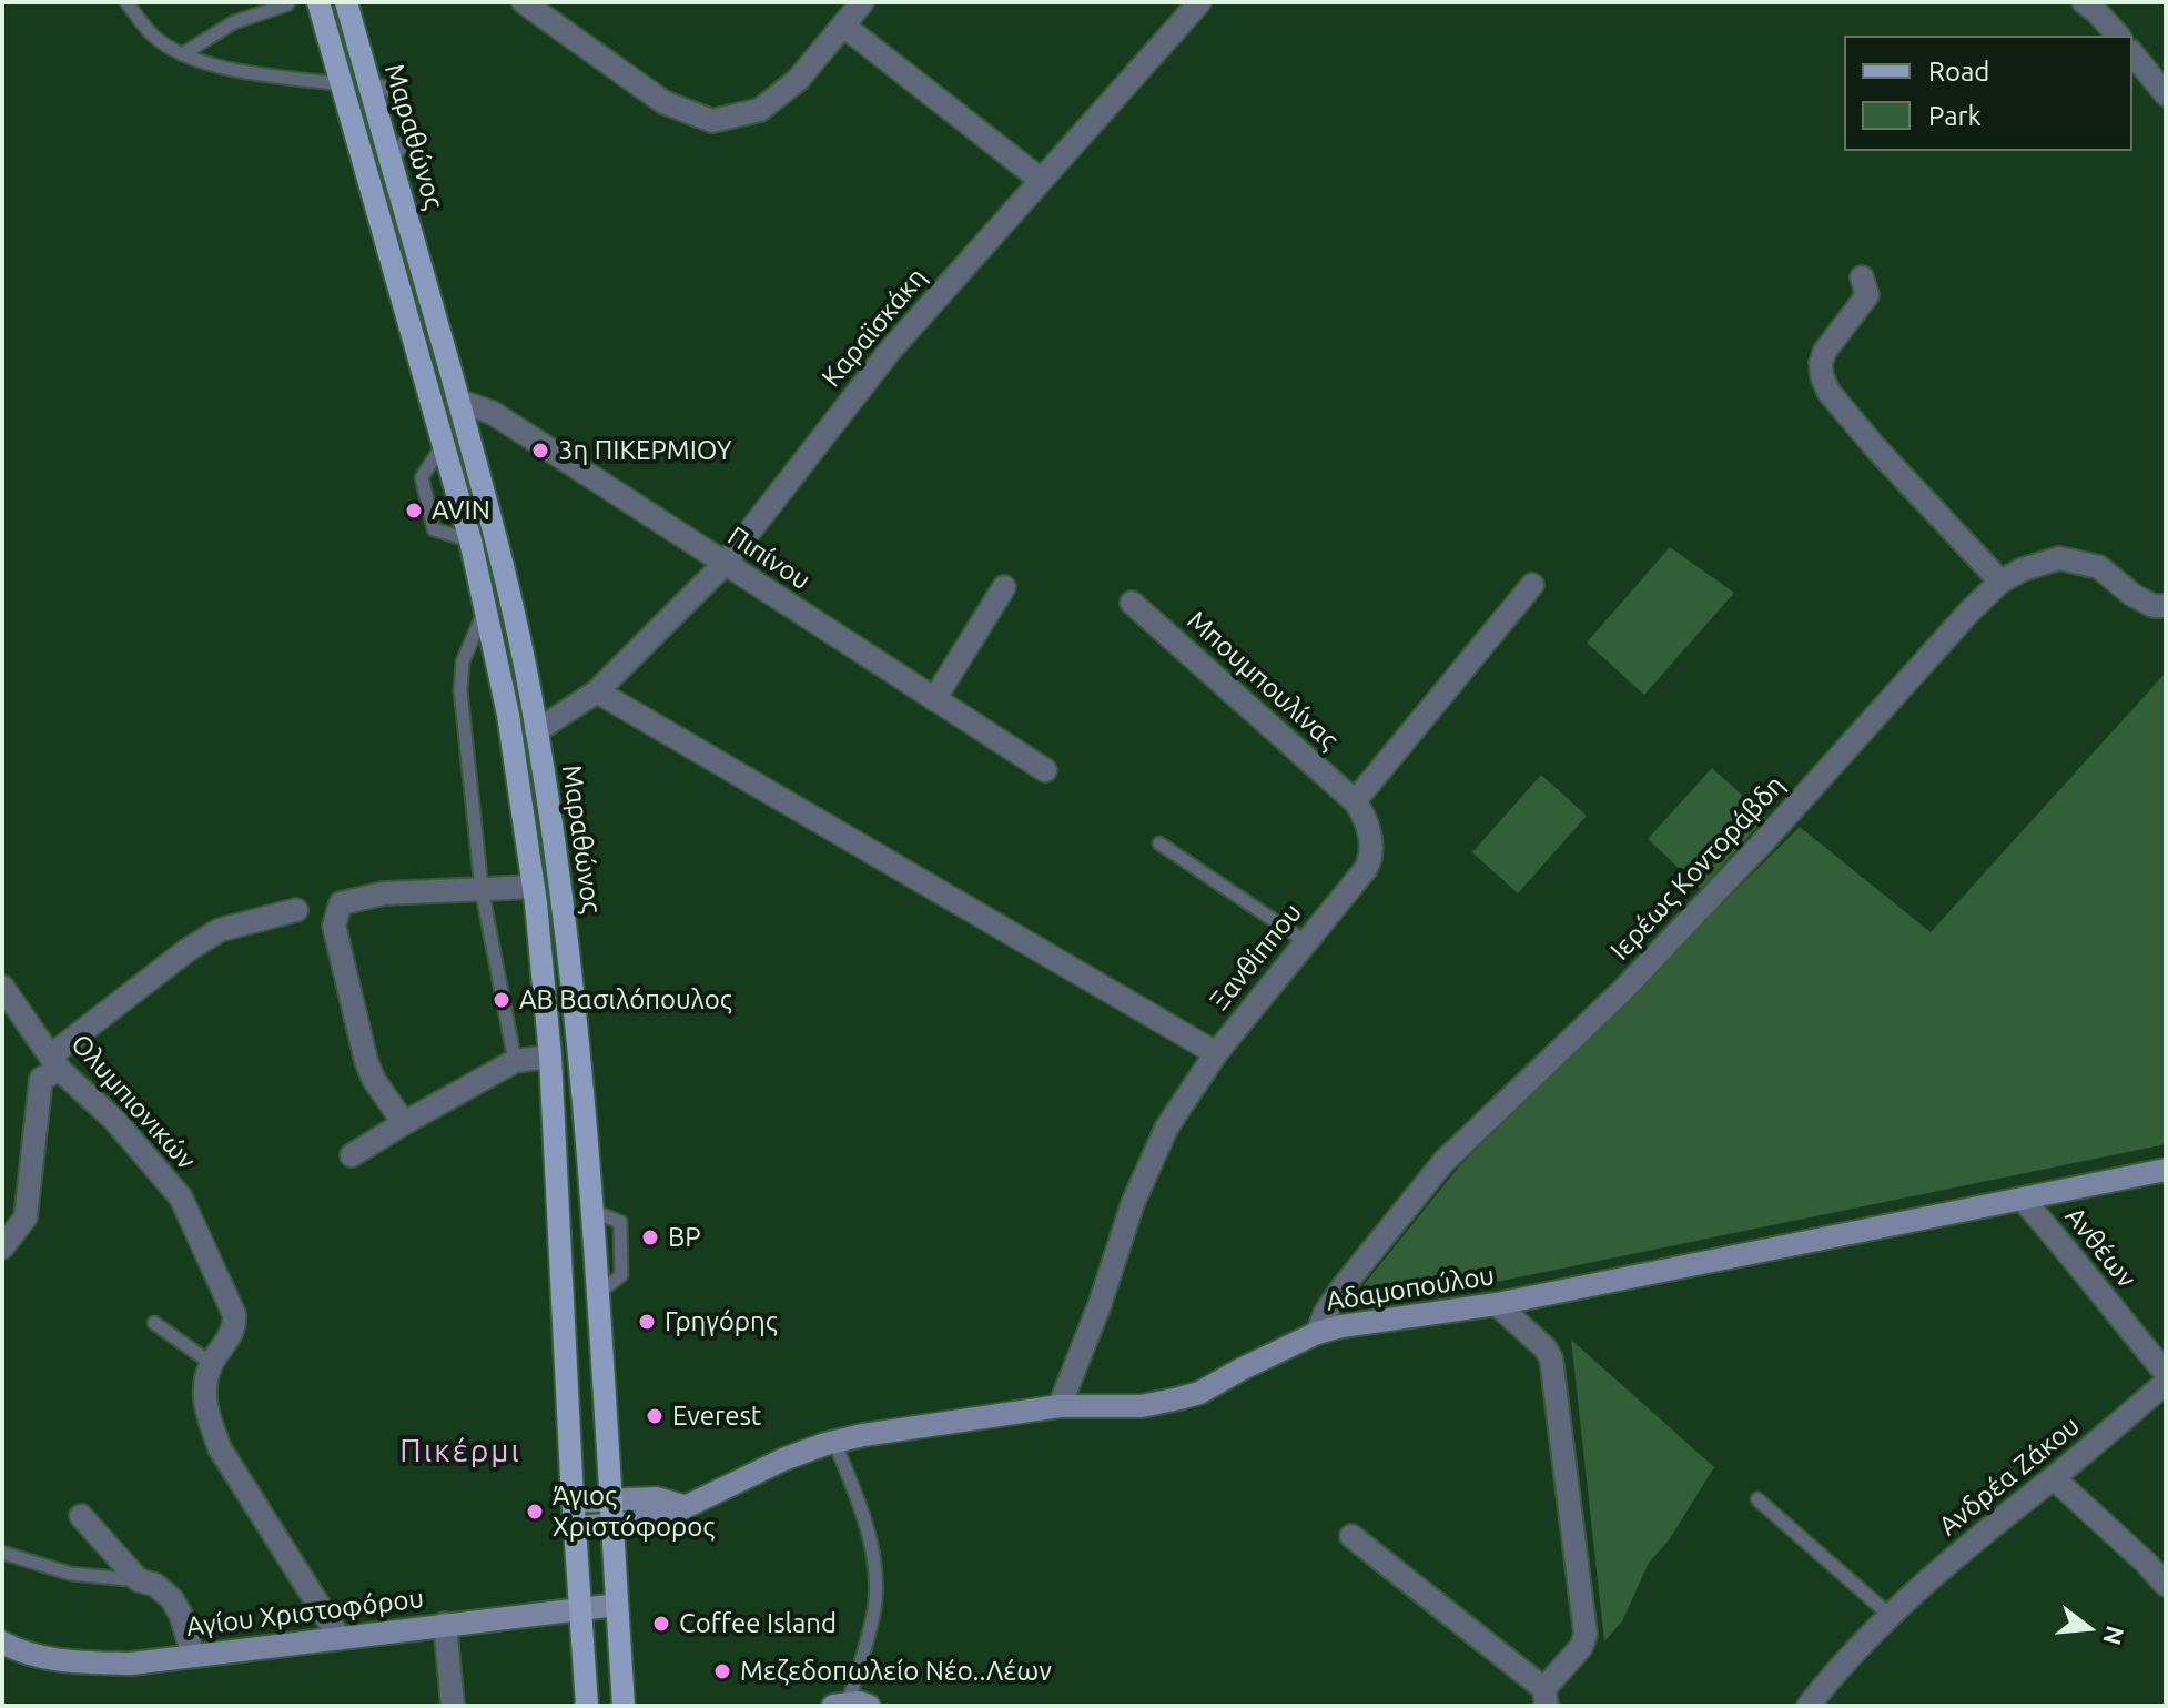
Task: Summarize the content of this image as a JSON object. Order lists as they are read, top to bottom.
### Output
{
  "streets": {
    "main road": ["Μαραθώνος"],
    "street": [
      "Καραϊσκάκη",
      "Πιπίνου",
      "Μπουμπουλίνας",
      "Ιερέως Κοντοράβδη",
      "Ξανθίππου",
      "Ολυμπιονικών",
      "Ανθέων",
      "Αδαμοπούλου",
      "Ανδρέα Ζάκου",
      "Αγίου Χριστοφόρου"
    ]
  },
  "crossings": [
    ["Μαραθώνος", "Καραϊσκάκη"],
    ["Μαραθώνος", "Πιπίνου"],
    ["Μαραθώνος", "Αδαμοπούλου"],
    ["Μαραθώνος", "Αγίου Χριστοφόρου"],
    ["Καραϊσκάκη", "Πιπίνου"],
    ["Μπουμπουλίνας", "Ξανθίππου"],
    ["Ιερέως Κοντοράβδη", "Αδαμοπούλου"],
    ["Ξανθίππου", "Αδαμοπούλου"],
    ["Ολυμπιονικών", "Αγίου Χριστοφόρου"],
    ["Ανθέων", "Αδαμοπούλου"]
  ],
  "districts": ["Πικέρμι"],
  "places": [
    "3η ΠΙΚΕΡΜΙΟΥ",
    "AVIN",
    "ΑΒ Βασιλόπουλος",
    "BP",
    "Γρηγόρης",
    "Everest",
    "Άγιος Χριστόφορος",
    "Coffee Island",
    "Μεζεδοπωλείο Νέο..Λέων"
  ],
  "legend": ["Road", "Park"],
  "north": "right"
}
